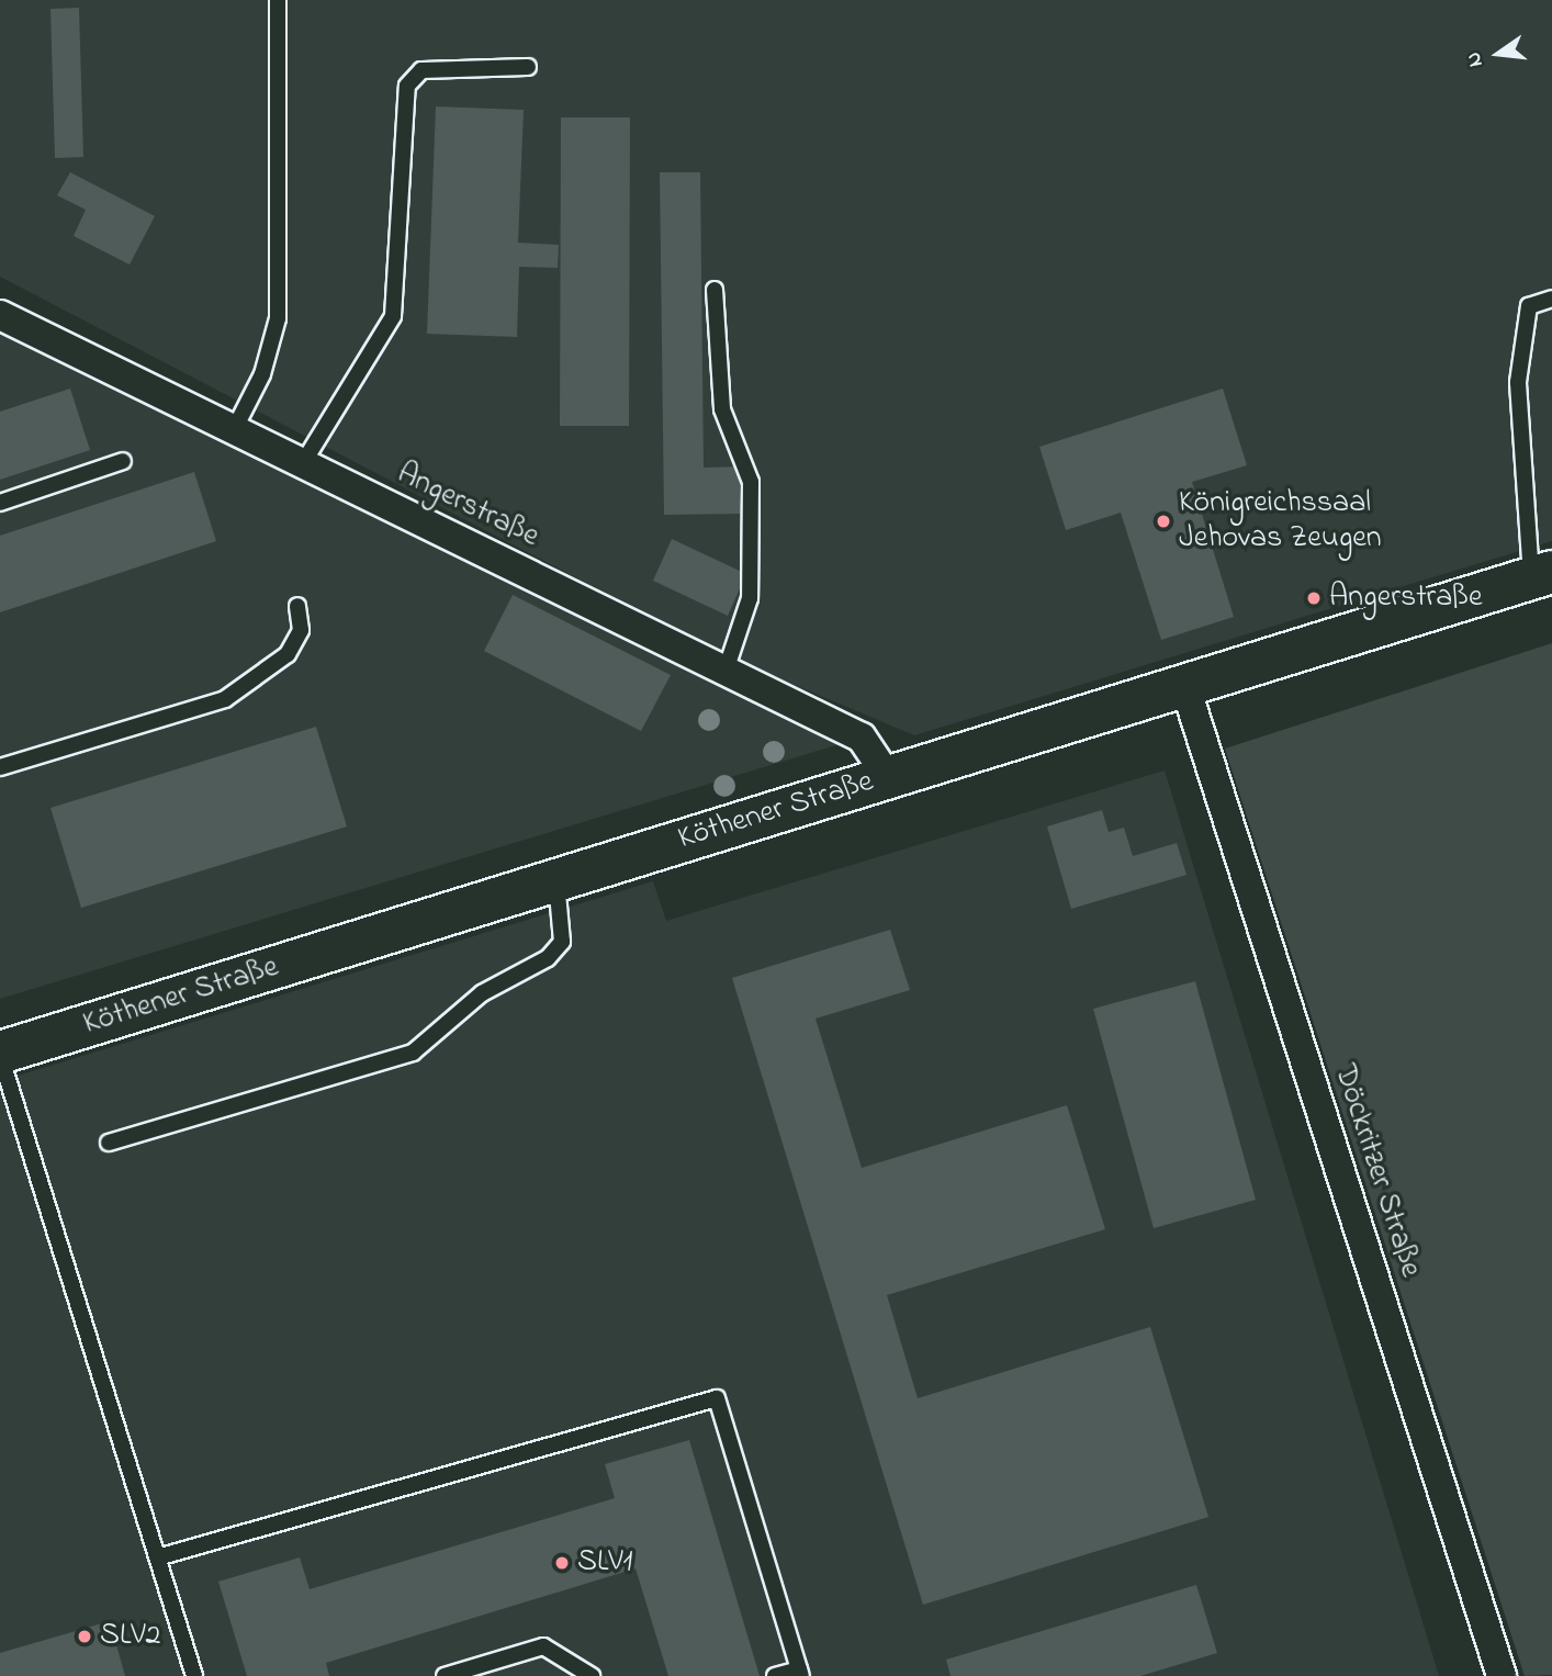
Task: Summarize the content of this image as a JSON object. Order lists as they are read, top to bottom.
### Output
{
  "streets": {
    "main road": ["Köthener Straße"],
    "street": ["Angerstraße", "Döckritzer Straße"]
  },
  "crossings": [
    ["Angerstraße", "Köthener Straße"],
    ["Köthener Straße", "Döckritzer Straße"]
  ],
  "places": [
    "Königreichssaal Jehovas Zeugen",
    "Angerstraße",
    "SLV1",
    "SLV2"
  ],
  "north": "left"
}
